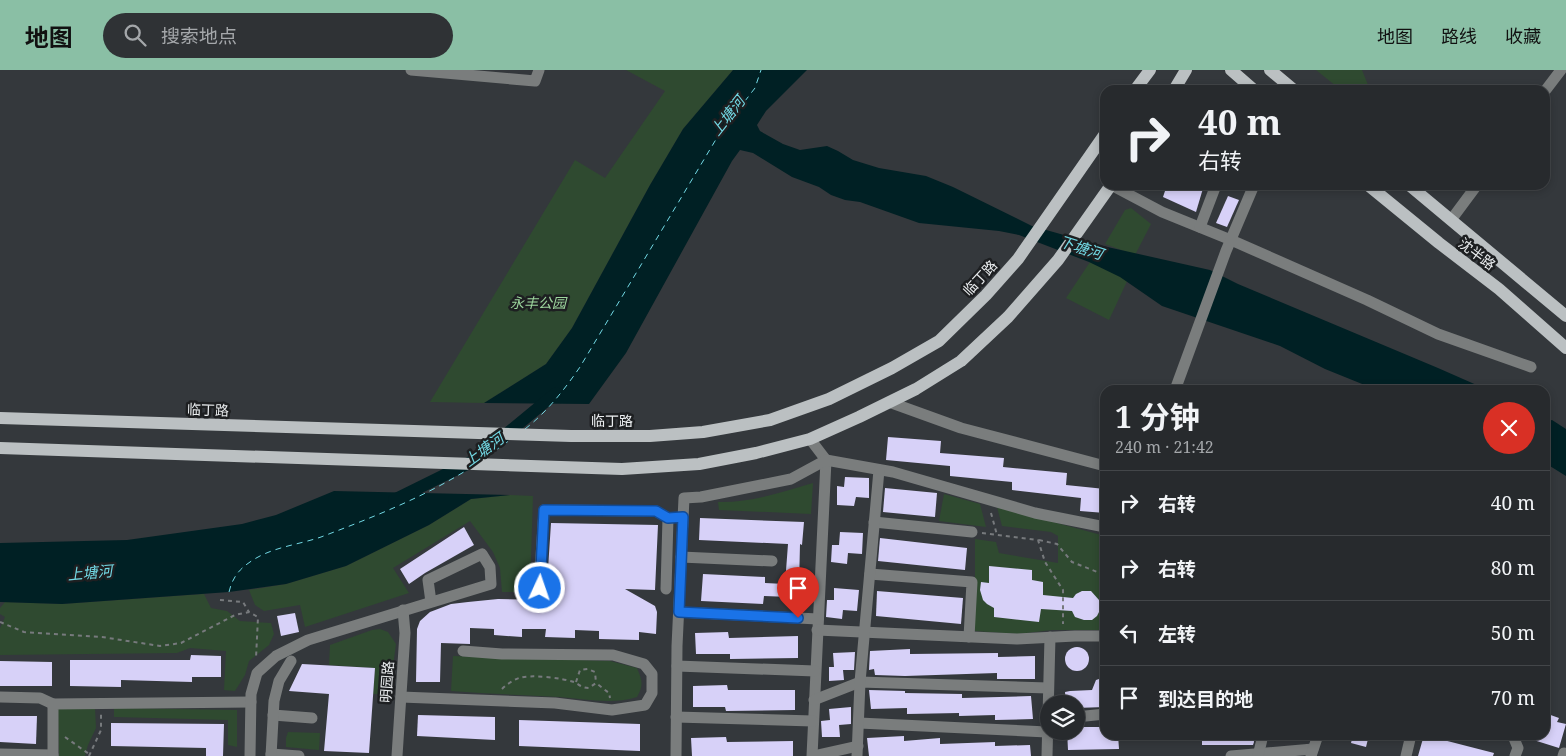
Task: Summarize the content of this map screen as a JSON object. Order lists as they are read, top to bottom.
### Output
{
  "streets": {
    "main road": ["沈半路", "临丁路"],
    "street": ["明园路"]
  },
  "water": ["上塘河", "下塘河"],
  "parks": ["永丰公园"],
  "page": {
    "header": "地图",
    "search": "搜索地点",
    "nav": ["地图", "路线", "收藏"],
    "turn": ["40 m", "右转"],
    "heading": ["1 分钟", "240 m · 21:42"],
    "list": [
      {
        "name": "右转",
        "value": "40 m"
      },
      {
        "name": "右转",
        "value": "80 m"
      },
      {
        "name": "左转",
        "value": "50 m"
      },
      {
        "name": "到达目的地",
        "value": "70 m"
      }
    ]
  }
}
